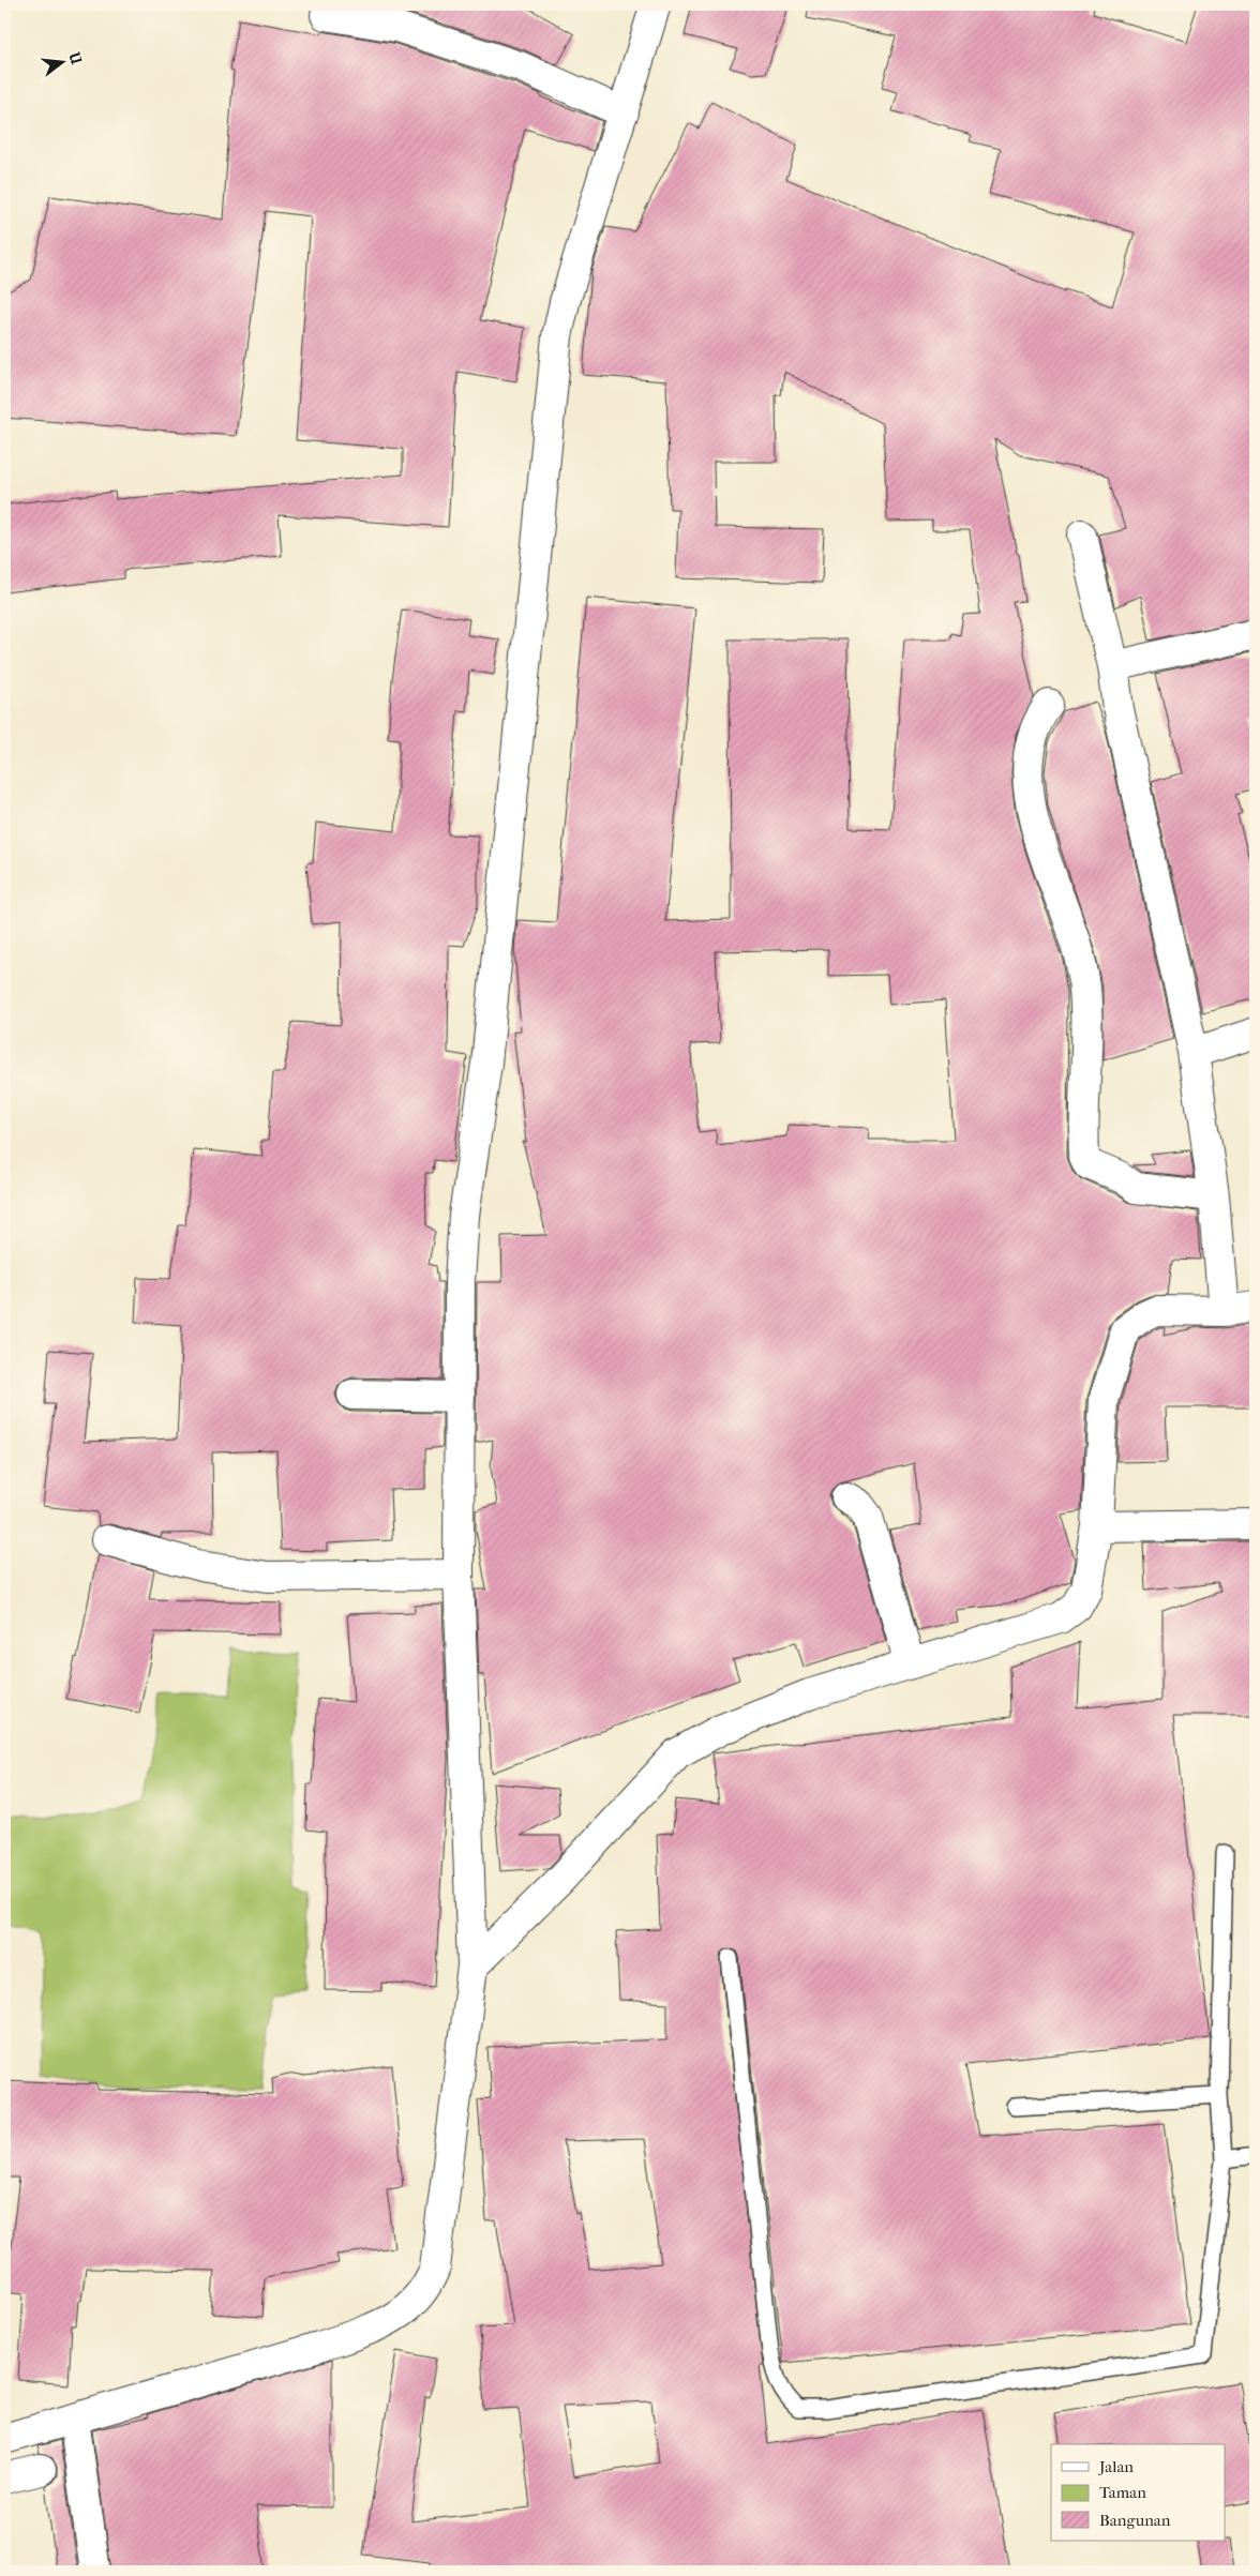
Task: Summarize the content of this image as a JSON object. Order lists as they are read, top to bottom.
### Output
{
  "legend": ["Jalan", "Taman", "Bangunan"],
  "north": "right"
}
